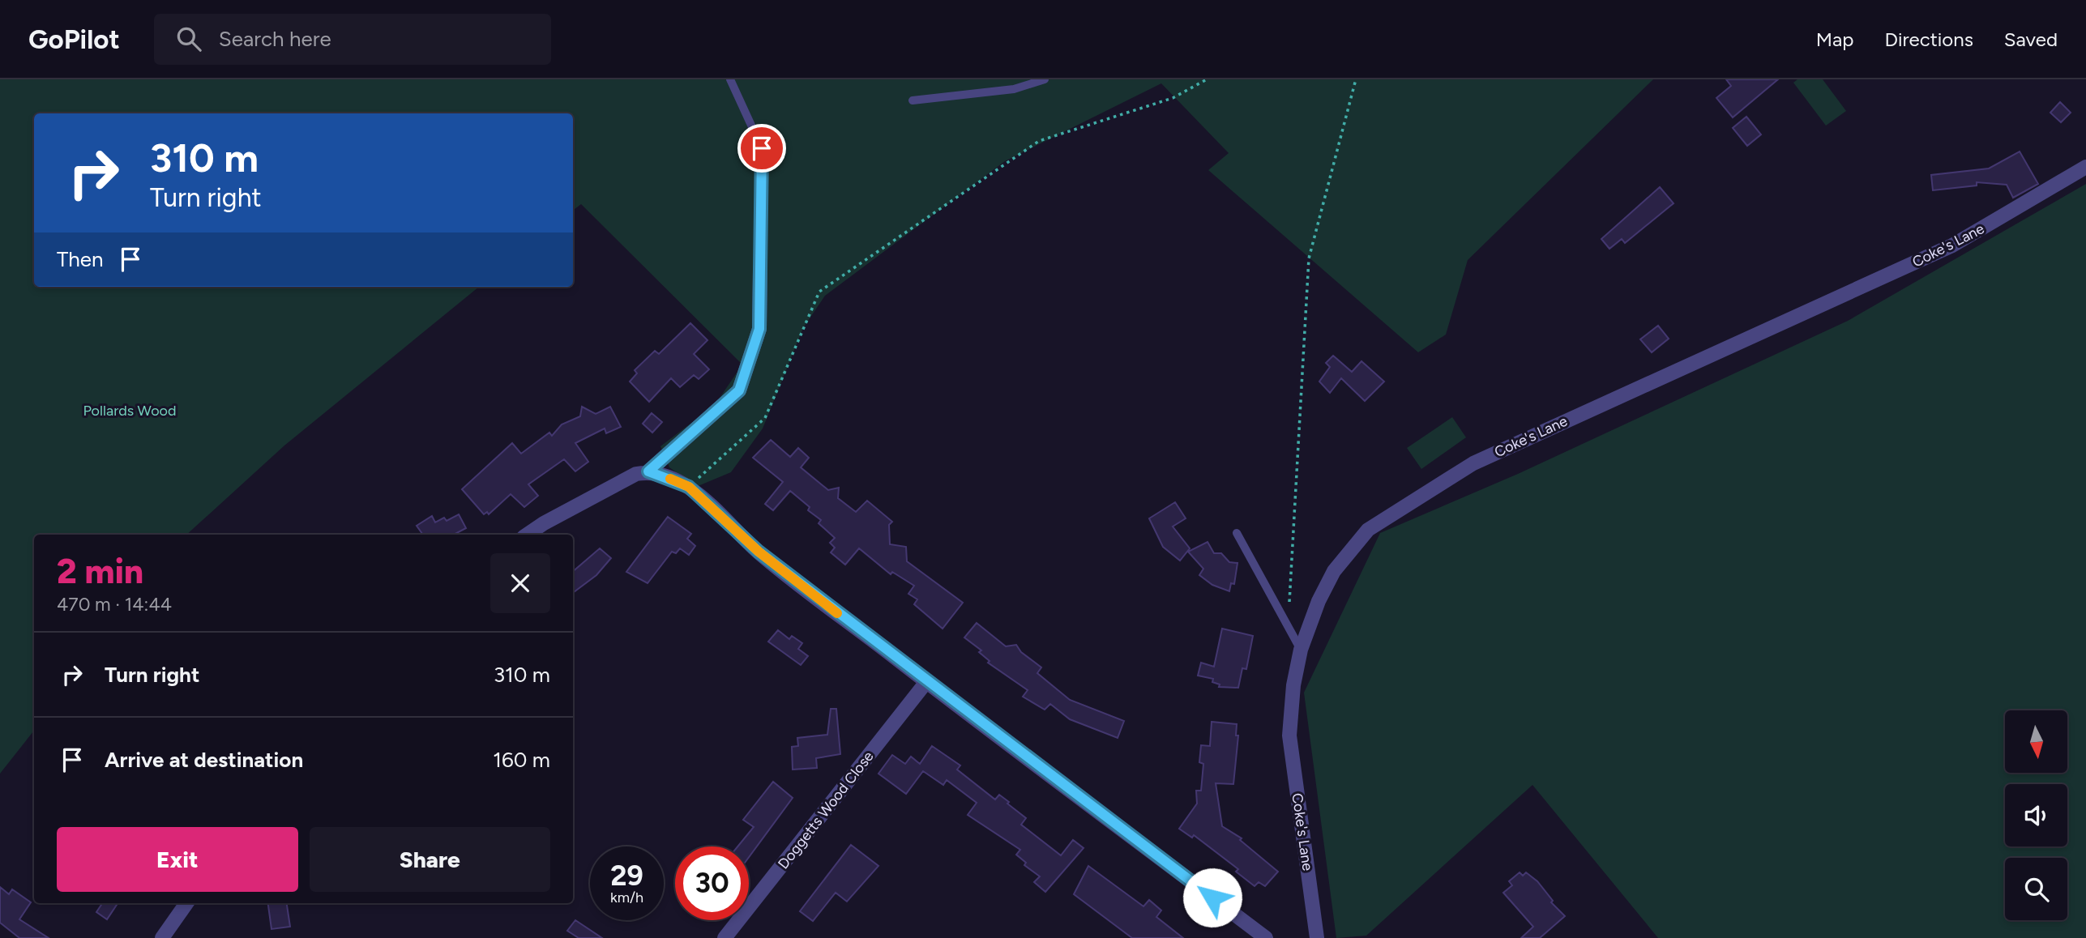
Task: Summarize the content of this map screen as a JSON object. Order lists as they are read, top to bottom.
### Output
{
  "streets": {
    "street": ["Coke's Lane", "Doggetts Wood Close"]
  },
  "parks": ["Pollards Wood"],
  "north": "bottom",
  "page": {
    "header": "GoPilot",
    "search": "Search here",
    "nav": ["Map", "Directions", "Saved"],
    "turn": ["310 m", "Turn right"],
    "then": "Then",
    "heading": ["2 min", "470 m · 14:44"],
    "list": [
      {
        "name": "Turn right",
        "value": "310 m"
      },
      {
        "name": "Arrive at destination",
        "value": "160 m"
      }
    ],
    "buttons": ["Exit", "Share"],
    "speed": "29 km/h",
    "limit": "30"
  }
}
